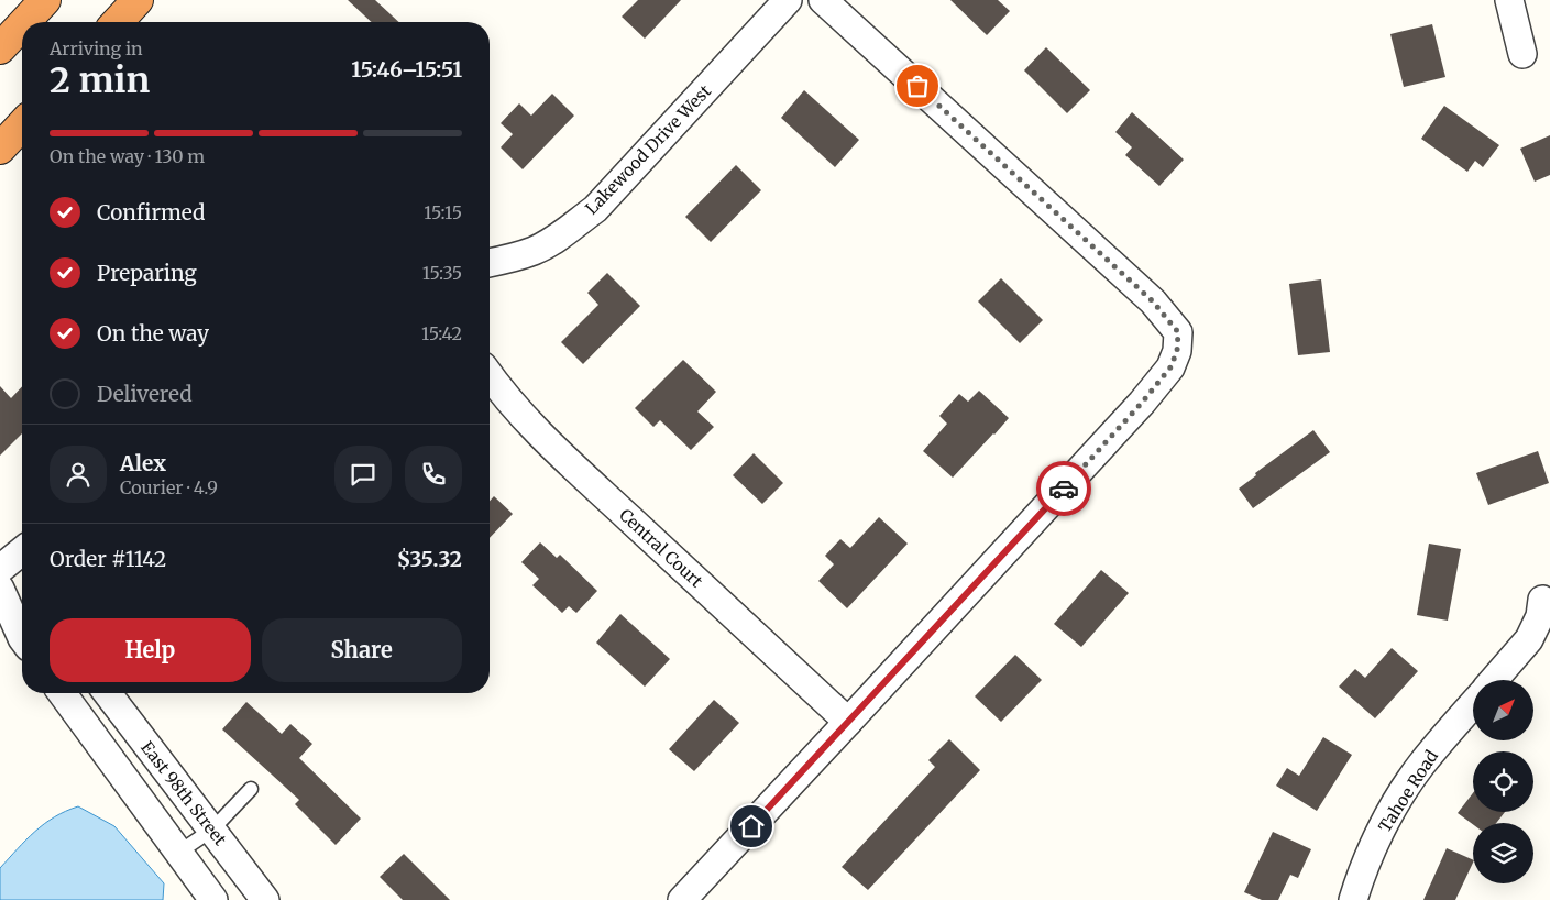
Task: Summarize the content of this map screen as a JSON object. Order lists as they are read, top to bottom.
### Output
{
  "streets": {
    "street": [
      "Lakewood Drive West",
      "Central Court",
      "Tahoe Road",
      "East 98th Street"
    ]
  },
  "north": "top right",
  "page": {
    "heading": ["2 min", "Arriving in", "15:46–15:51"],
    "panel": [
      "Alex",
      "Courier · 4.9",
      "Order #1142",
      "$35.32"
    ],
    "bar": "On the way · 130 m",
    "list": [
      ["Confirmed", "15:15"],
      ["Preparing", "15:35"],
      ["On the way", "15:42"],
      "Delivered"
    ],
    "buttons": ["Help", "Share"]
  }
}
